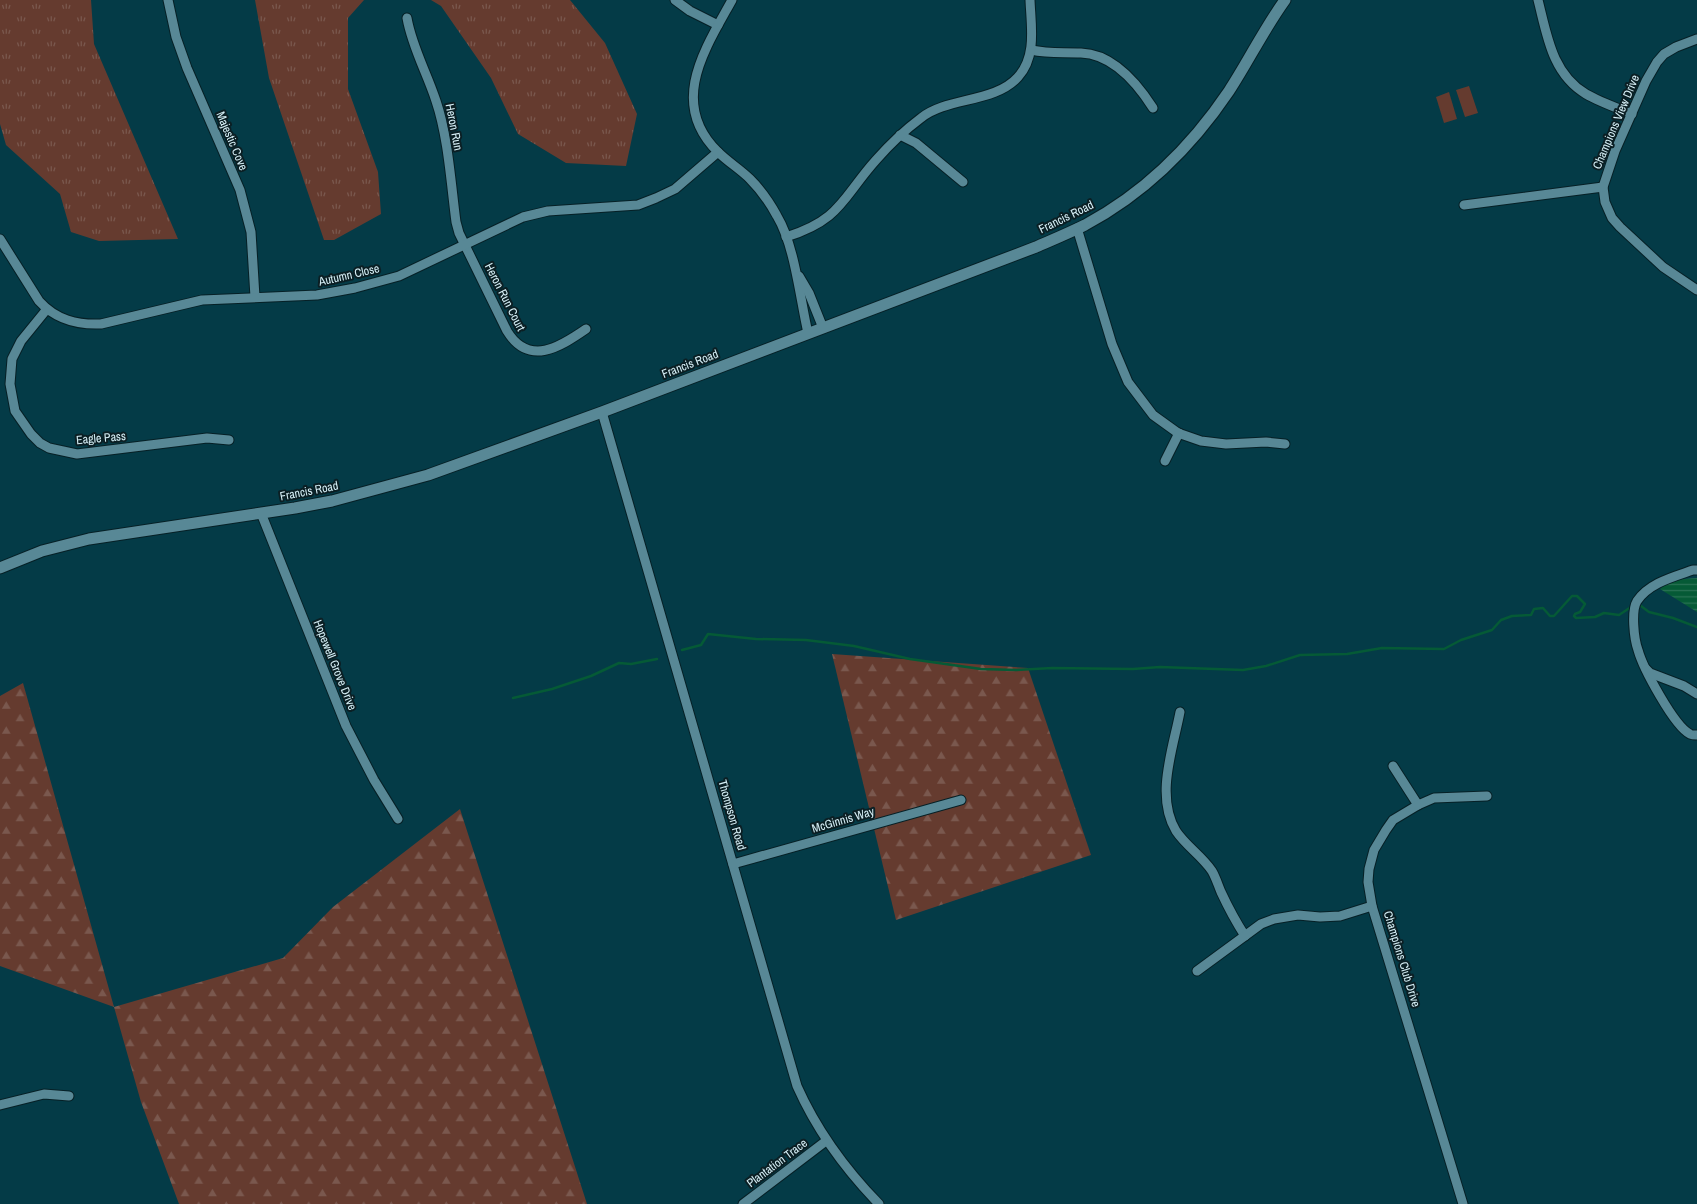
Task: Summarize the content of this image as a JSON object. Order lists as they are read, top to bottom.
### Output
{
  "streets": {
    "street": [
      "Champions View Drive",
      "Heron Run",
      "Majestic Cove",
      "Francis Road",
      "Autumn Close",
      "Heron Run Court",
      "Eagle Pass",
      "Hopewell Grove Drive",
      "Thompson Road",
      "McGinnis Way",
      "Champions Club Drive",
      "Plantation Trace"
    ]
  },
  "crossings": [
    ["Heron Run", "Autumn Close"],
    ["Heron Run", "Heron Run Court"],
    ["Majestic Cove", "Autumn Close"],
    ["Francis Road", "Hopewell Grove Drive"],
    ["Francis Road", "Thompson Road"],
    ["Autumn Close", "Heron Run Court"],
    ["Autumn Close", "Eagle Pass"],
    ["Thompson Road", "McGinnis Way"],
    ["Thompson Road", "Plantation Trace"]
  ]
}
